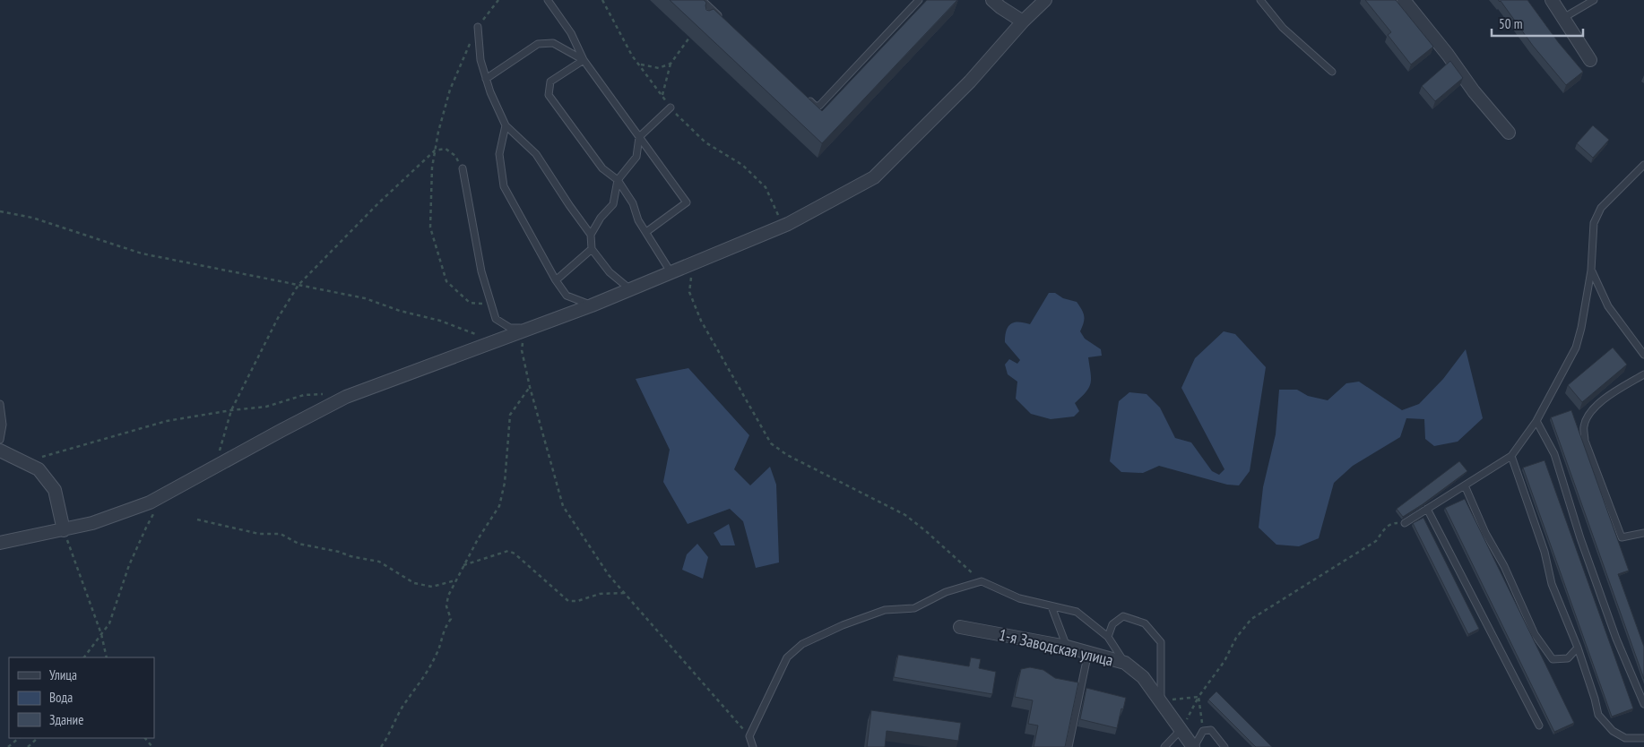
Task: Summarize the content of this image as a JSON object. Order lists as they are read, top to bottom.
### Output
{
  "streets": {
    "street": ["1-я Заводская улица"]
  },
  "legend": ["Улица", "Вода", "Здание"],
  "scale_bar": "50 m"
}
